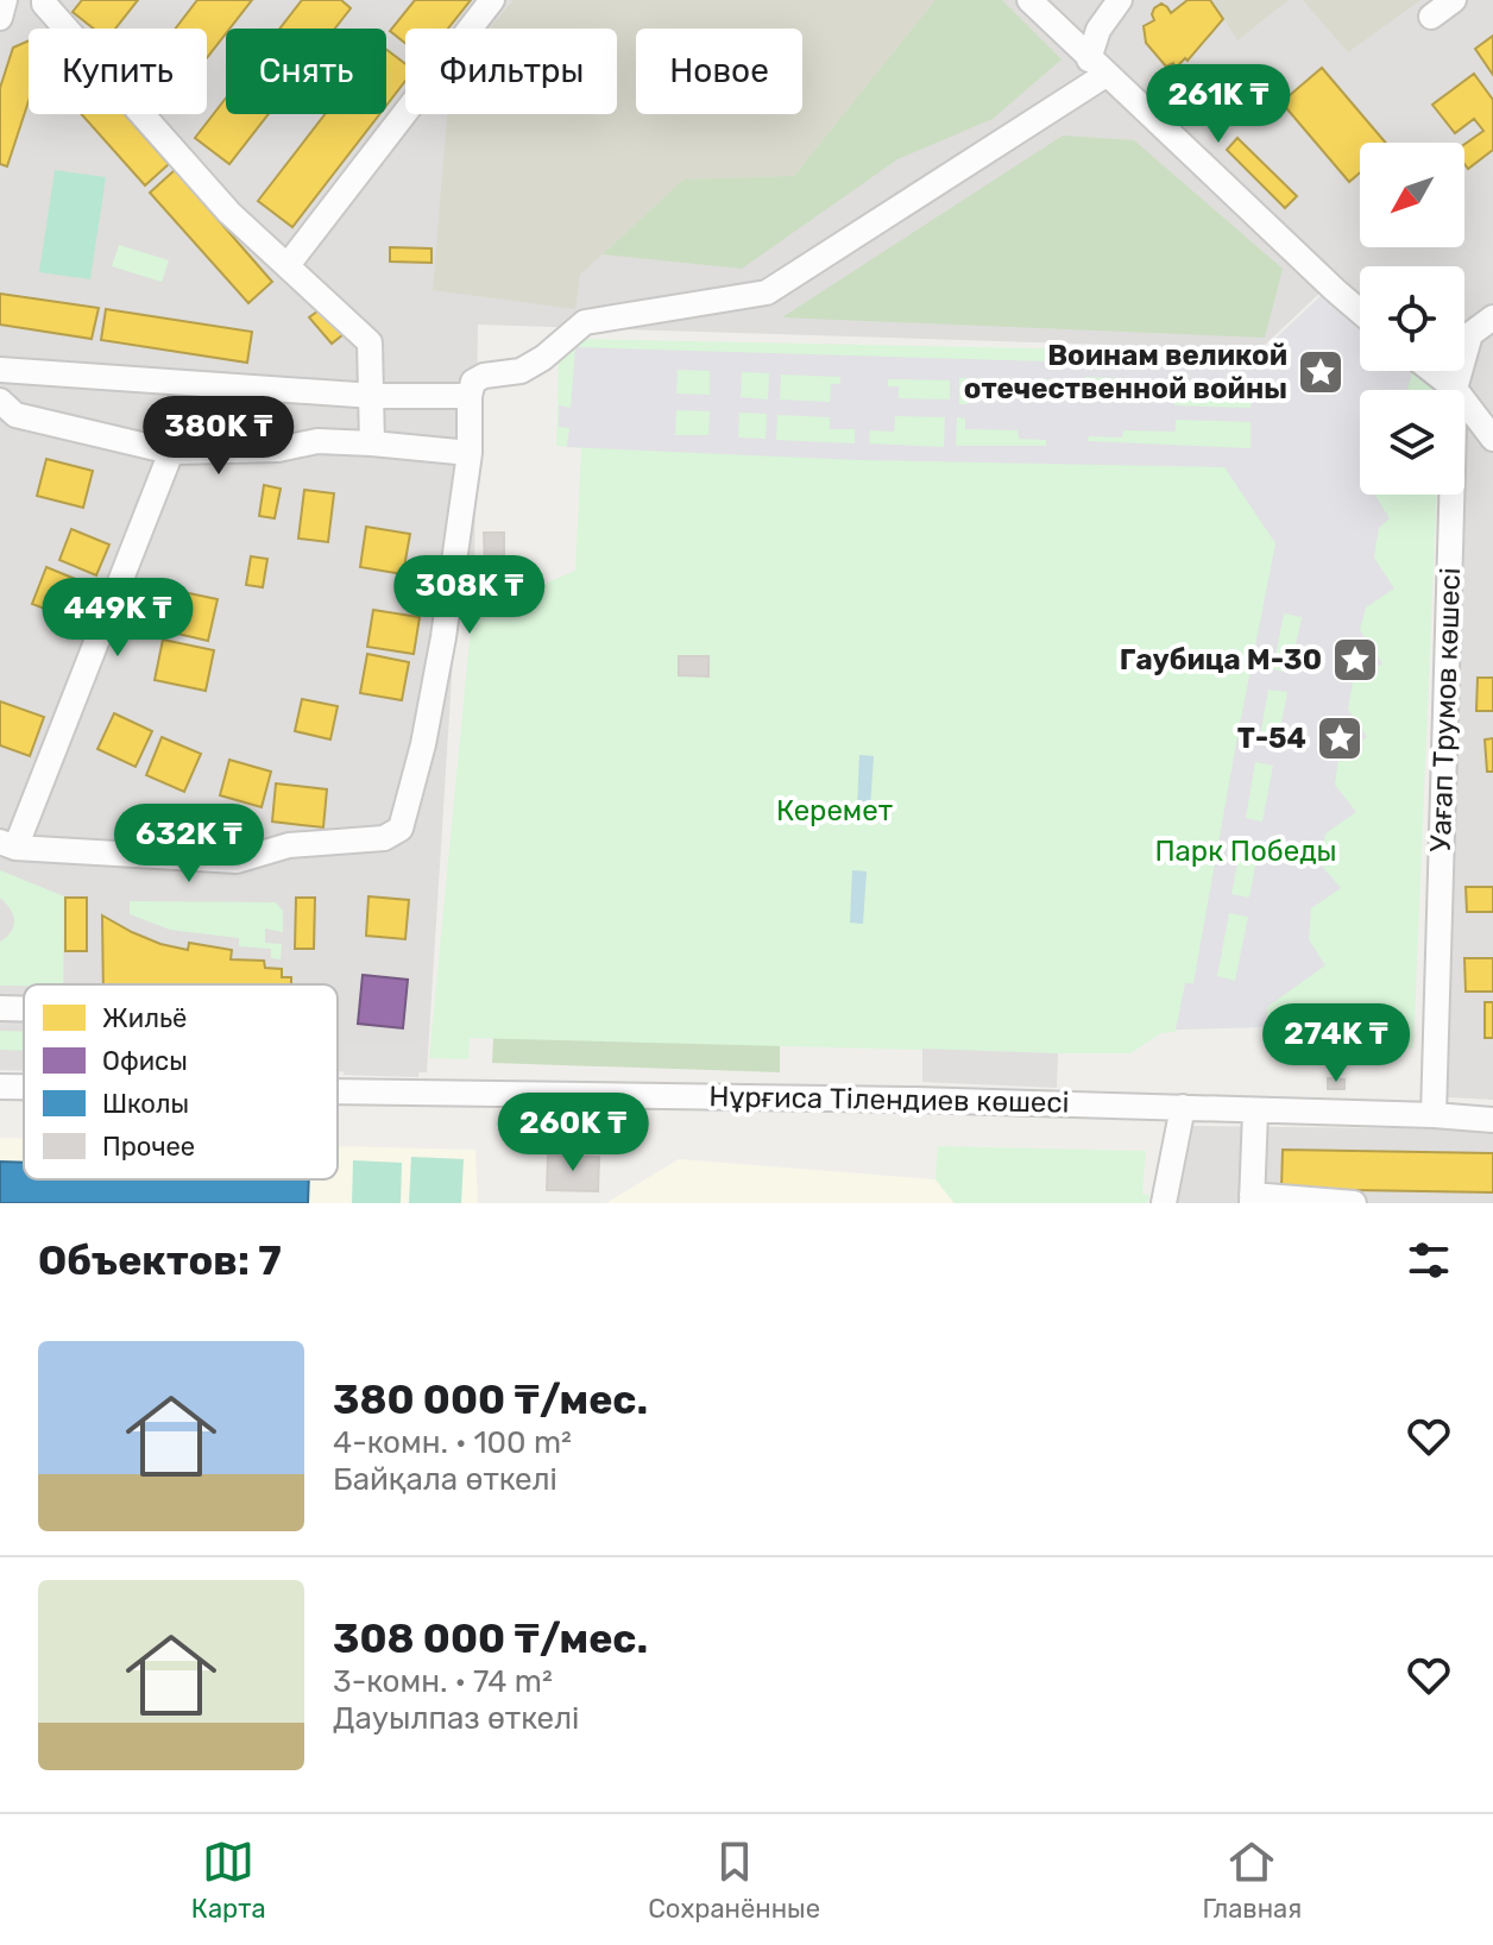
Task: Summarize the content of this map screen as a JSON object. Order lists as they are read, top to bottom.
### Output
{
  "streets": {
    "street": ["Уағап Трумов көшесі", "Нұрғиса Тілендиев көшесі"]
  },
  "crossings": [
    ["Уағап Трумов көшесі", "Нұрғиса Тілендиев көшесі"]
  ],
  "parks": ["Керемет", "Парк Победы"],
  "places": {
    "place": ["Воинам великой отечественной войны", "Гаубица М-30", "Т-54"]
  },
  "legend": [
    "Жильё",
    "Офисы",
    "Школы",
    "Прочее"
  ],
  "north": "bottom left",
  "page": {
    "chip": [
      "Купить",
      "Снять",
      "Фильтры",
      "Новое"
    ],
    "price": [
      "261K ₸",
      "380K ₸",
      "308K ₸",
      "449K ₸",
      "632K ₸",
      "274K ₸",
      "260K ₸"
    ],
    "heading": "Объектов: 7",
    "list": [
      {
        "name": "380 000 ₸/мес.",
        "note": "4-комн. · 100 m² · Байқала өткелі"
      },
      {
        "name": "308 000 ₸/мес.",
        "note": "3-комн. · 74 m² · Дауылпаз өткелі"
      }
    ],
    "tabs": ["Карта", "Сохранённые", "Главная"]
  }
}
